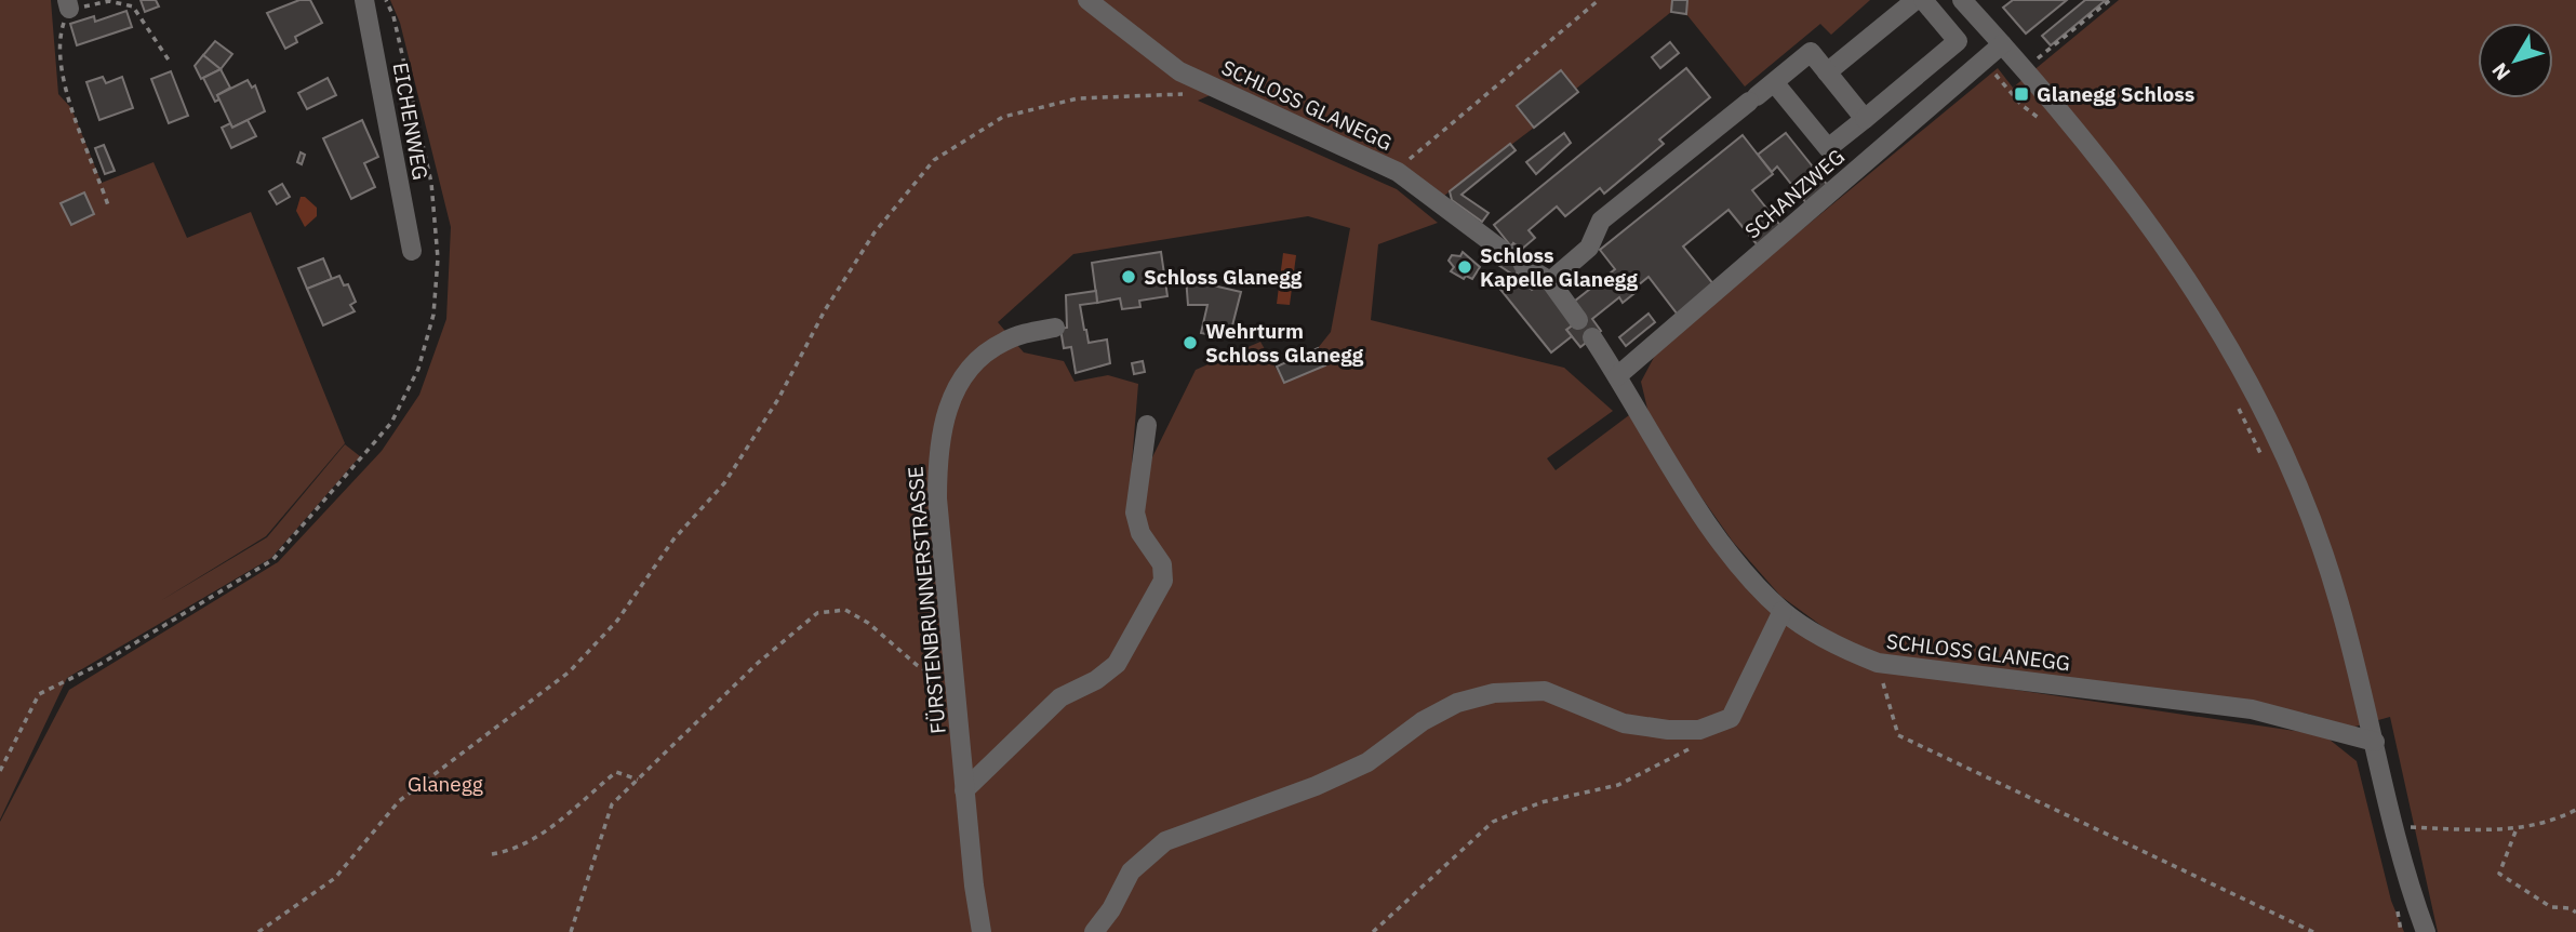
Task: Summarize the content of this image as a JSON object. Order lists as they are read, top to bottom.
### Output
{
  "streets": {
    "street": [
      "SCHLOSS GLANEGG",
      "EICHENWEG",
      "SCHANZWEG",
      "FÜRSTENBRUNNERSTRASSE"
    ]
  },
  "crossings": [
    ["SCHLOSS GLANEGG", "SCHANZWEG"]
  ],
  "parks": ["Glanegg"],
  "places": {
    "transit": ["Glanegg Schloss"],
    "other": ["Schloss Kapelle Glanegg", "Schloss Glanegg", "Wehrturm Schloss Glanegg"]
  },
  "north": "bottom left"
}
